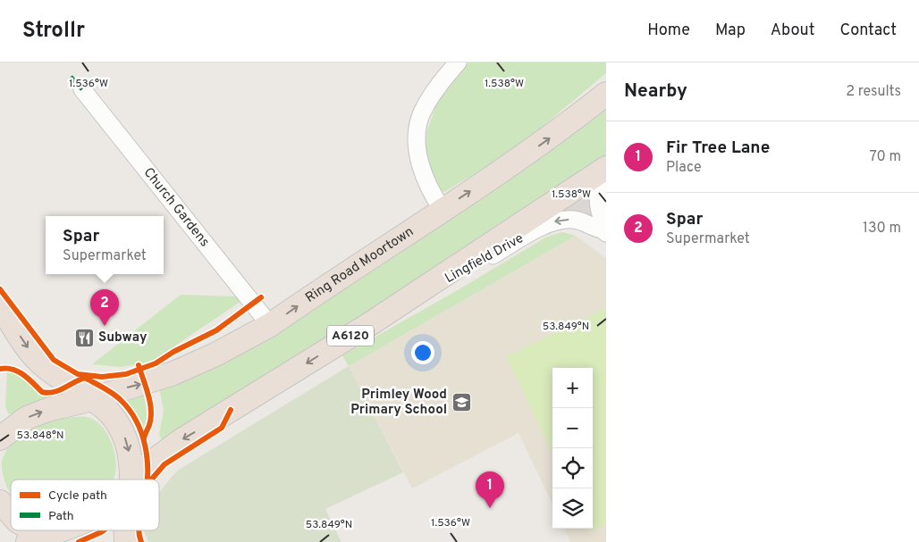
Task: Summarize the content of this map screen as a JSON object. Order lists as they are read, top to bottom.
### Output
{
  "streets": {
    "highway": ["Ring Road Moortown", "A6120"],
    "street": ["Church Gardens", "Lingfield Drive"]
  },
  "crossings": [
    ["Church Gardens", "Ring Road Moortown"],
    ["Lingfield Drive", "A6120"]
  ],
  "one_way": ["Lingfield Drive"],
  "places": {
    "restaurant": ["Subway"],
    "school or university": ["Primley Wood Primary School"]
  },
  "legend": ["Cycle path", "Path"],
  "page": {
    "header": "Strollr",
    "nav": [
      "Home",
      "Map",
      "About",
      "Contact"
    ],
    "heading": ["Nearby", "2 results"],
    "list": [
      {
        "mark": "1",
        "name": "Fir Tree Lane",
        "note": "Place",
        "value": "70 m"
      },
      {
        "mark": "2",
        "name": "Spar",
        "note": "Supermarket",
        "value": "130 m"
      }
    ],
    "popup": ["Spar", "Supermarket"],
    "pins": ["2", "1"],
    "map_buttons": ["+", "−"]
  },
  "coordinates": [
    "1.536°W",
    "1.538°W",
    "53.849°N",
    "53.848°N"
  ]
}
